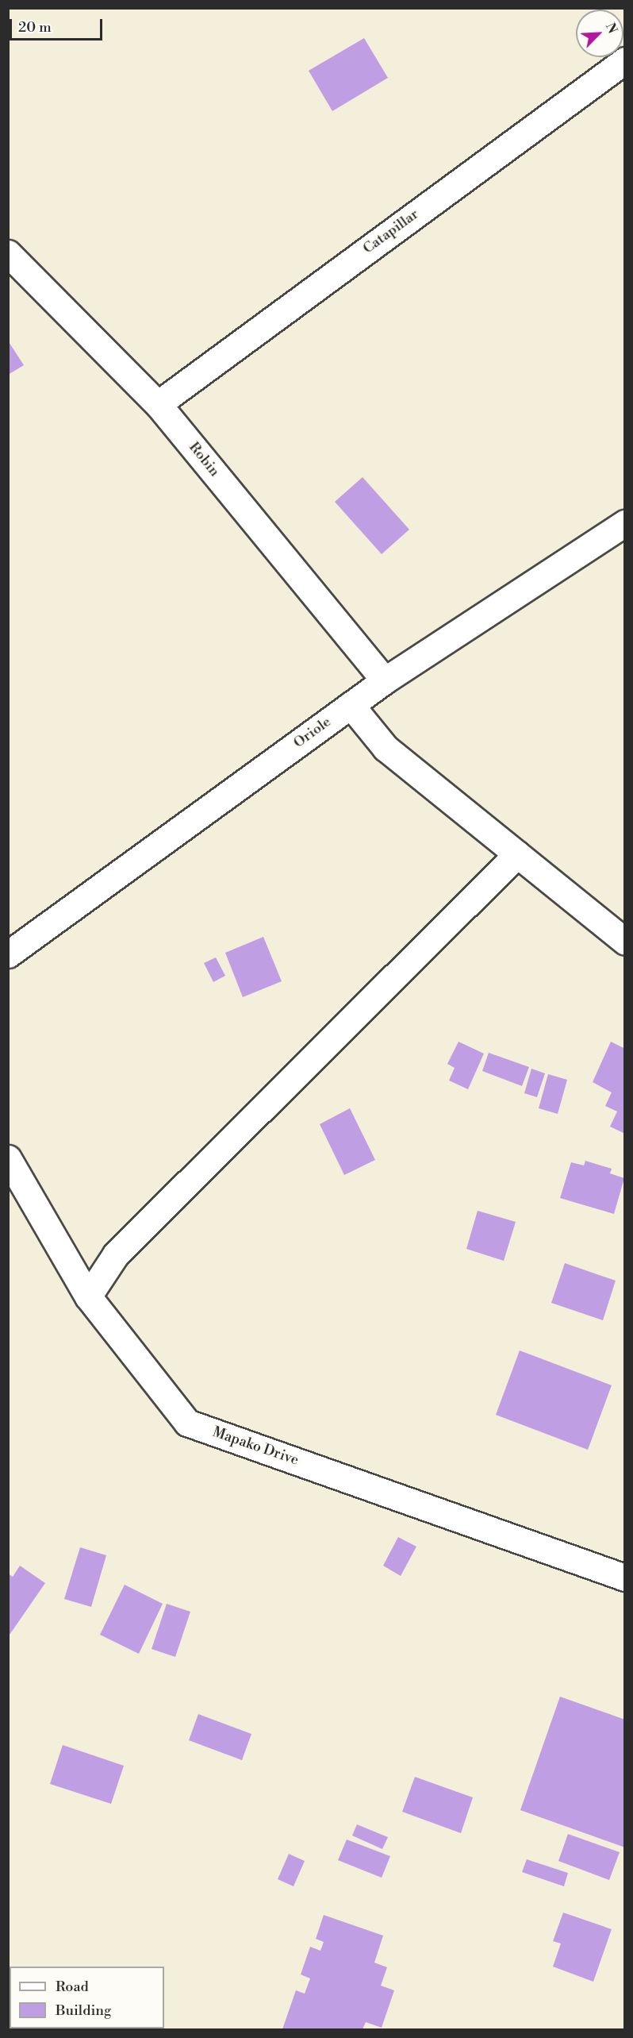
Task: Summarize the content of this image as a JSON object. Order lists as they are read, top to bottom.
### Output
{
  "streets": {
    "street": [
      "Catapillar",
      "Robin",
      "Oriole",
      "Mapako Drive"
    ]
  },
  "crossings": [
    ["Catapillar", "Robin"],
    ["Robin", "Oriole"]
  ],
  "legend": ["Road", "Building"],
  "scale_bar": "20 m",
  "north": "top right"
}
